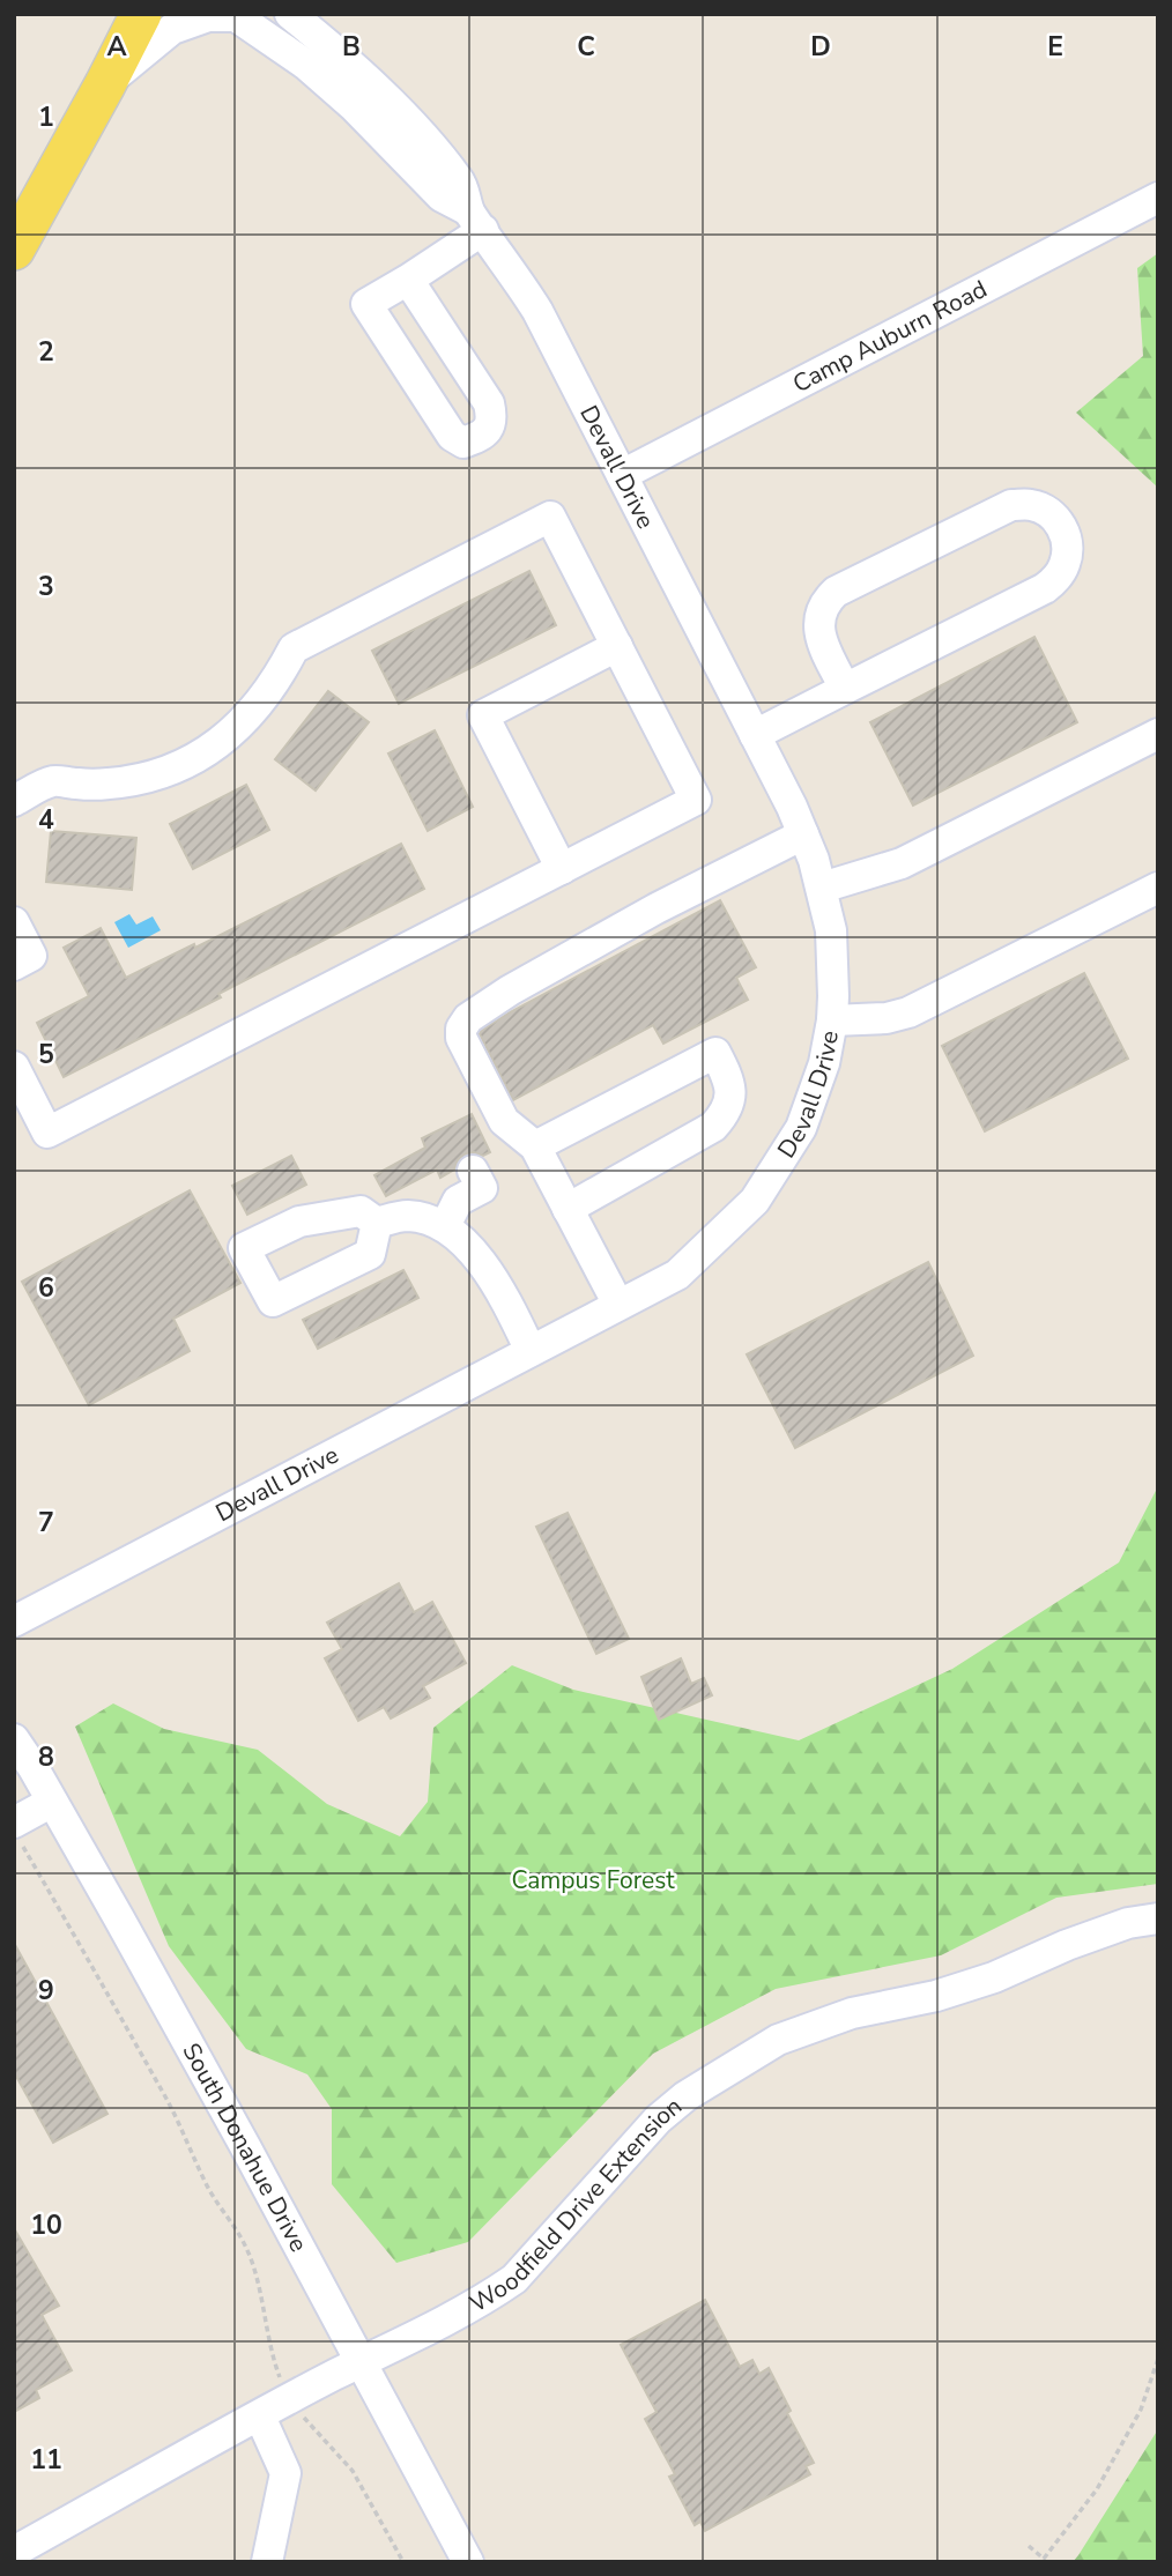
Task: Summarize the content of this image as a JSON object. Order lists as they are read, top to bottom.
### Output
{
  "streets": {
    "street": [
      "Camp Auburn Road",
      "Devall Drive",
      "South Donahue Drive",
      "Woodfield Drive Extension"
    ]
  },
  "crossings": [
    ["Camp Auburn Road", "Devall Drive"],
    ["South Donahue Drive", "Woodfield Drive Extension"]
  ],
  "parks": ["Campus Forest"],
  "grid": {
    "columns": [
      "A",
      "B",
      "C",
      "D",
      "E"
    ],
    "rows": [
      "1",
      "2",
      "3",
      "4",
      "5",
      "6",
      "7",
      "8",
      "9",
      "10",
      "11"
    ]
  }
}
